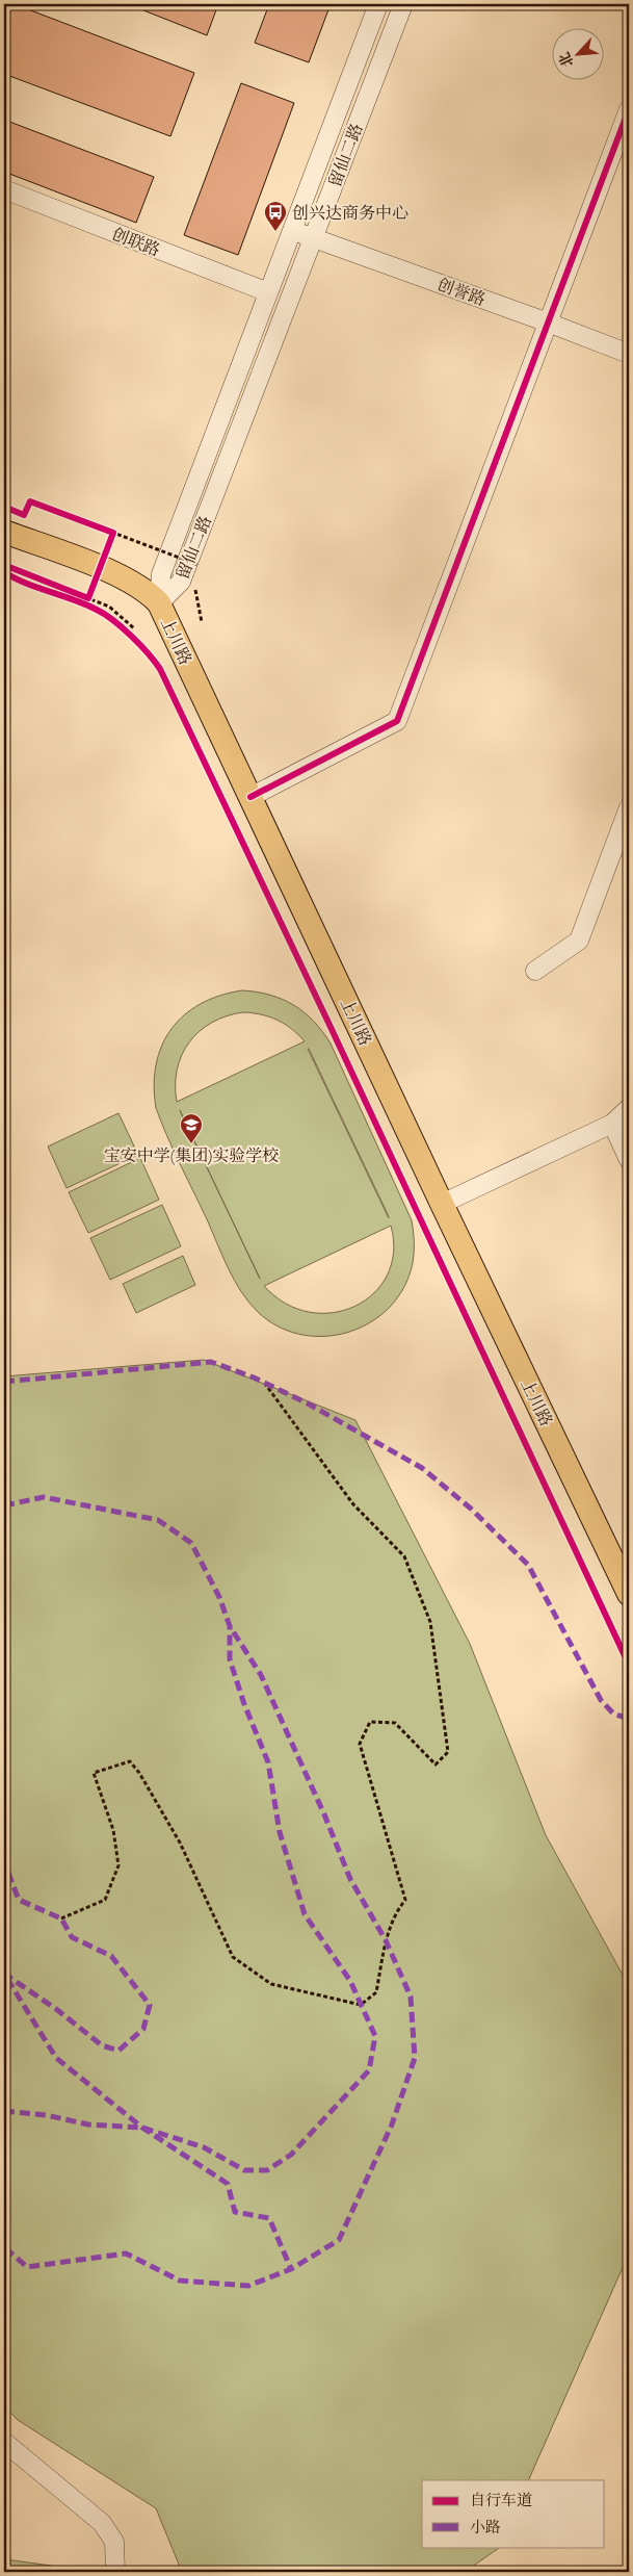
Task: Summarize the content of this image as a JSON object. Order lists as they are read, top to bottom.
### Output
{
  "streets": {
    "main road": ["上川路"],
    "street": ["留仙二路", "创联路", "创誉路"]
  },
  "crossings": [
    ["留仙二路", "创联路"],
    ["留仙二路", "创誉路"],
    ["留仙二路", "上川路"]
  ],
  "places": {
    "bus stop": ["创兴达商务中心"],
    "school or university": ["宝安中学(集团)实验学校"]
  },
  "legend": ["自行车道", "小路"],
  "north": "bottom left"
}
